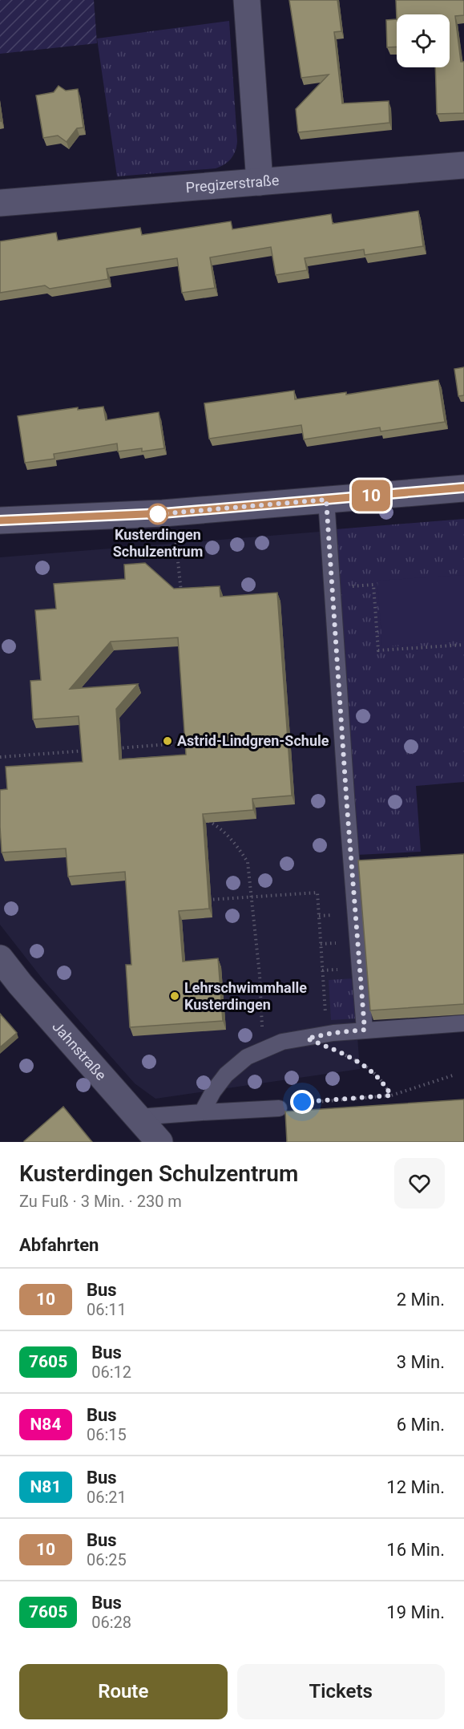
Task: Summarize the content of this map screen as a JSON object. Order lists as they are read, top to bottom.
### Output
{
  "streets": {
    "street": ["Pregizerstraße", "Jahnstraße"]
  },
  "places": ["Kusterdingen Schulzentrum", "Astrid-Lindgren-Schule", "Lehrschwimmhalle Kusterdingen"],
  "lines": ["bus line 10"],
  "page": {
    "on_map": "10",
    "heading": [
      ["Kusterdingen Schulzentrum", "Zu Fuß · 3 Min. · 230 m"],
      "Abfahrten"
    ],
    "list": [
      {
        "mark": "10",
        "name": "Bus",
        "note": "06:11",
        "value": "2 Min."
      },
      {
        "mark": "7605",
        "name": "Bus",
        "note": "06:12",
        "value": "3 Min."
      },
      {
        "mark": "N84",
        "name": "Bus",
        "note": "06:15",
        "value": "6 Min."
      },
      {
        "mark": "N81",
        "name": "Bus",
        "note": "06:21",
        "value": "12 Min."
      },
      {
        "mark": "10",
        "name": "Bus",
        "note": "06:25",
        "value": "16 Min."
      },
      {
        "mark": "7605",
        "name": "Bus",
        "note": "06:28",
        "value": "19 Min."
      }
    ],
    "buttons": ["Route", "Tickets"]
  }
}
